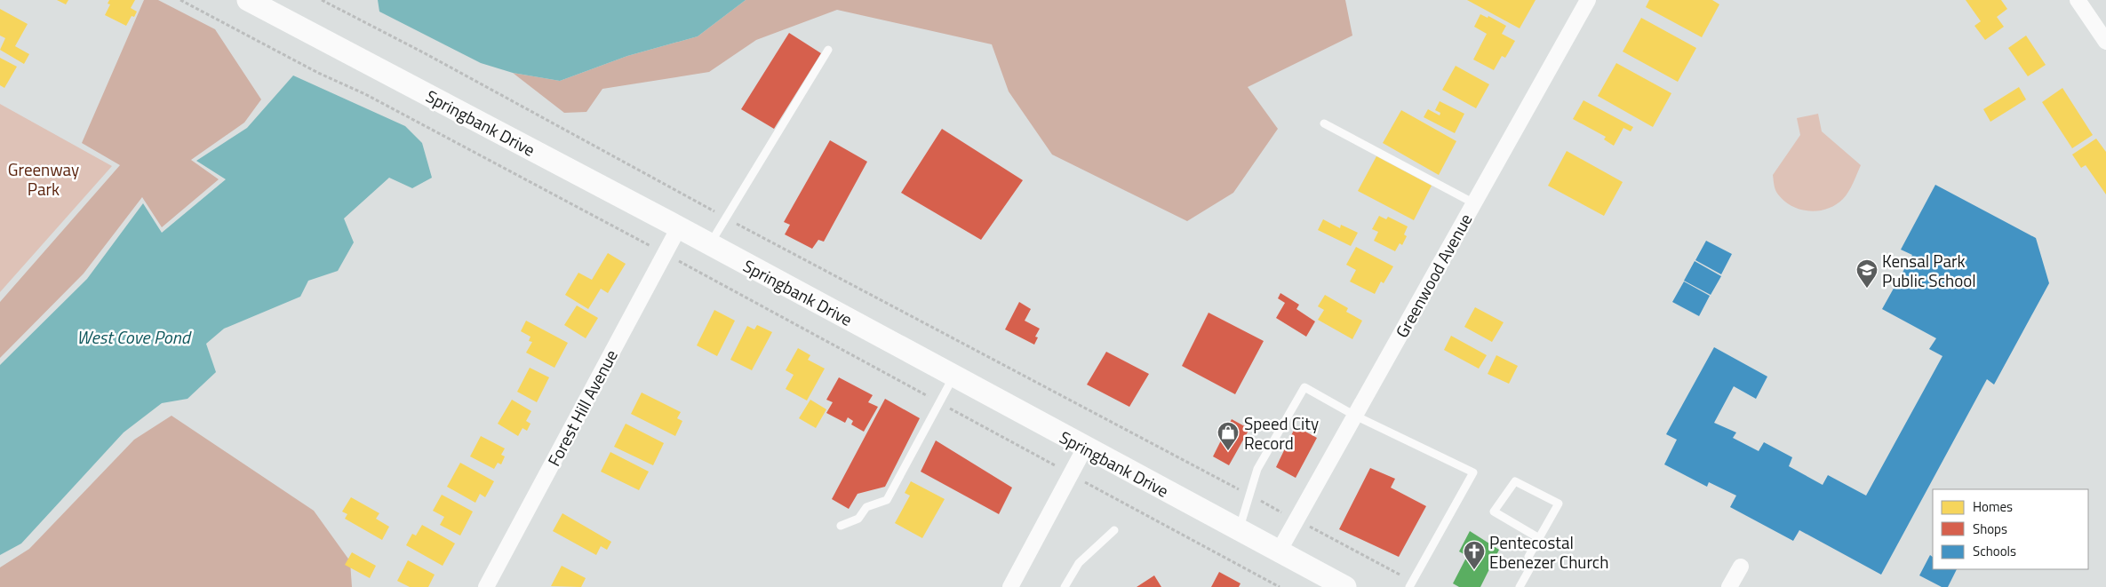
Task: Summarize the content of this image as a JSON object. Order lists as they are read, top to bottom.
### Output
{
  "streets": {
    "main road": ["Springbank Drive"],
    "street": ["Greenwood Avenue", "Forest Hill Avenue"]
  },
  "crossings": [
    ["Springbank Drive", "Greenwood Avenue"],
    ["Springbank Drive", "Forest Hill Avenue"]
  ],
  "water": ["West Cove Pond"],
  "parks": ["Greenway Park"],
  "places": {
    "school or university": ["Kensal Park Public School"],
    "shop": ["Speed City Record"],
    "church": ["Pentecostal Ebenezer Church"]
  },
  "legend": ["Homes", "Shops", "Schools"]
}
